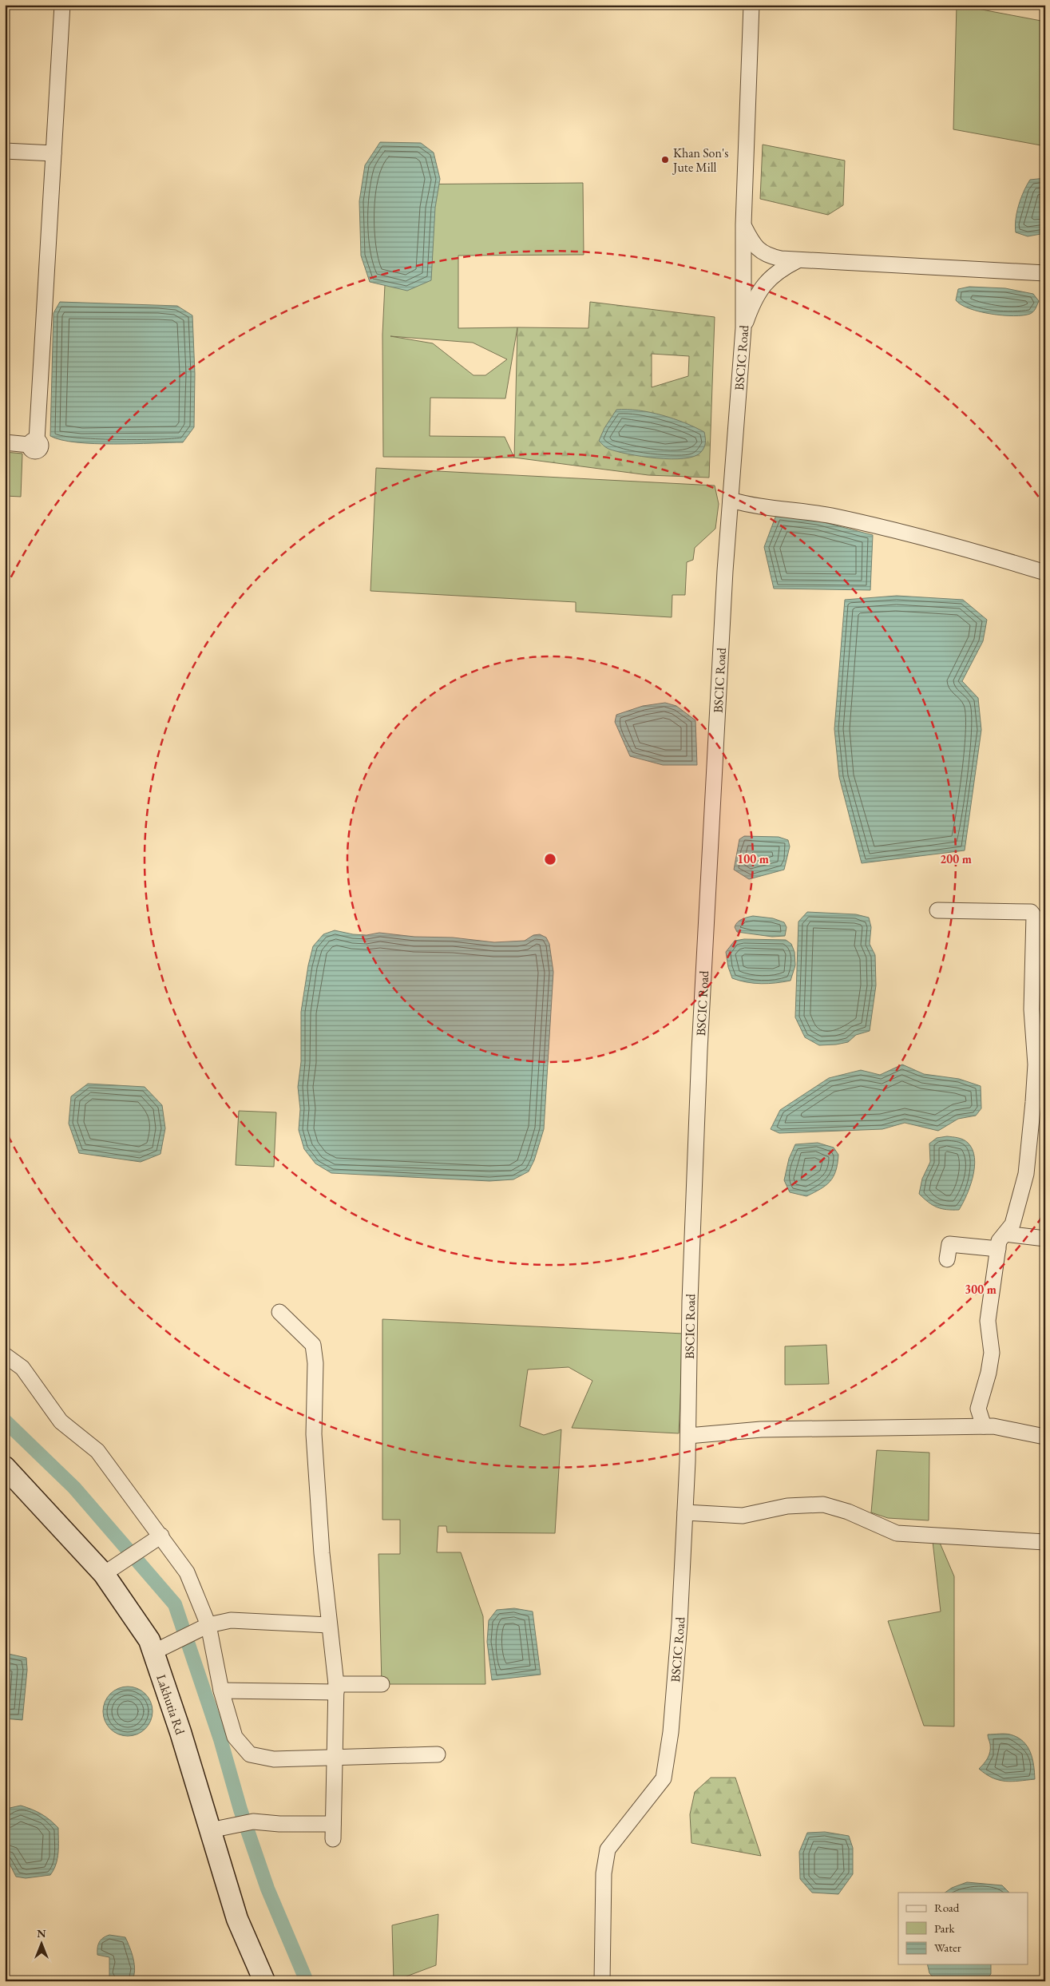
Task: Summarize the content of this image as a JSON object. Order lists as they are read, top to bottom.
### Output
{
  "streets": {
    "street": ["BSCIC Road", "Lakhutia Rd"]
  },
  "places": ["Khan Son's Jute Mill"],
  "legend": ["Road", "Park", "Water"],
  "north": "top",
  "rings": ["100 m", "200 m", "300 m"]
}
